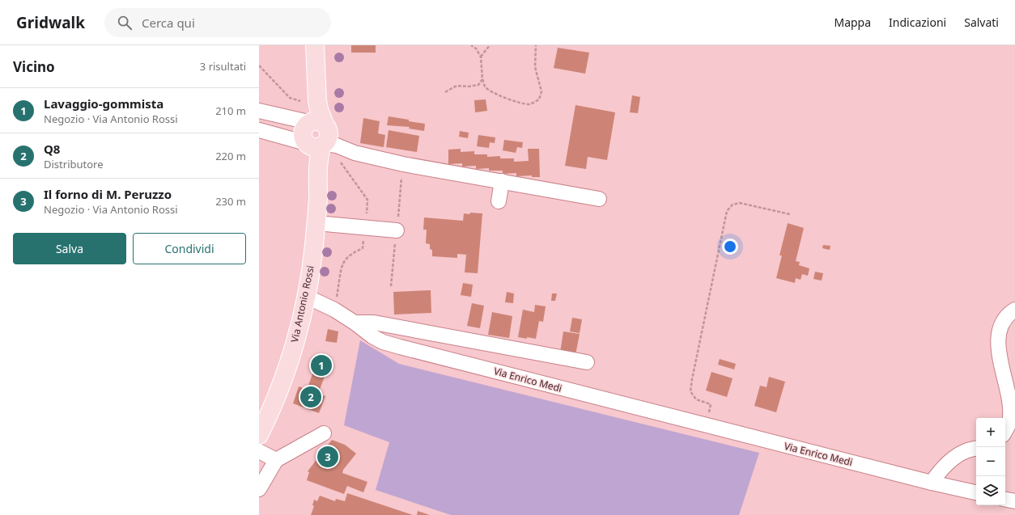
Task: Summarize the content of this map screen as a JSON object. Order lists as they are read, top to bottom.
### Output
{
  "streets": {
    "main road": ["Via Antonio Rossi"],
    "street": ["Via Enrico Medi"]
  },
  "crossings": [
    ["Via Antonio Rossi", "Via Enrico Medi"]
  ],
  "page": {
    "header": "Gridwalk",
    "search": "Cerca qui",
    "nav": ["Mappa", "Indicazioni", "Salvati"],
    "heading": ["Vicino", "3 risultati"],
    "list": [
      {
        "mark": "1",
        "name": "Lavaggio-gommista",
        "note": "Negozio · Via Antonio Rossi",
        "value": "210 m"
      },
      {
        "mark": "2",
        "name": "Q8",
        "note": "Distributore",
        "value": "220 m"
      },
      {
        "mark": "3",
        "name": "Il forno di M. Peruzzo",
        "note": "Negozio · Via Antonio Rossi",
        "value": "230 m"
      }
    ],
    "buttons": ["Salva", "Condividi"],
    "pins": ["1", "2", "3"],
    "map_buttons": ["+", "−"]
  }
}
